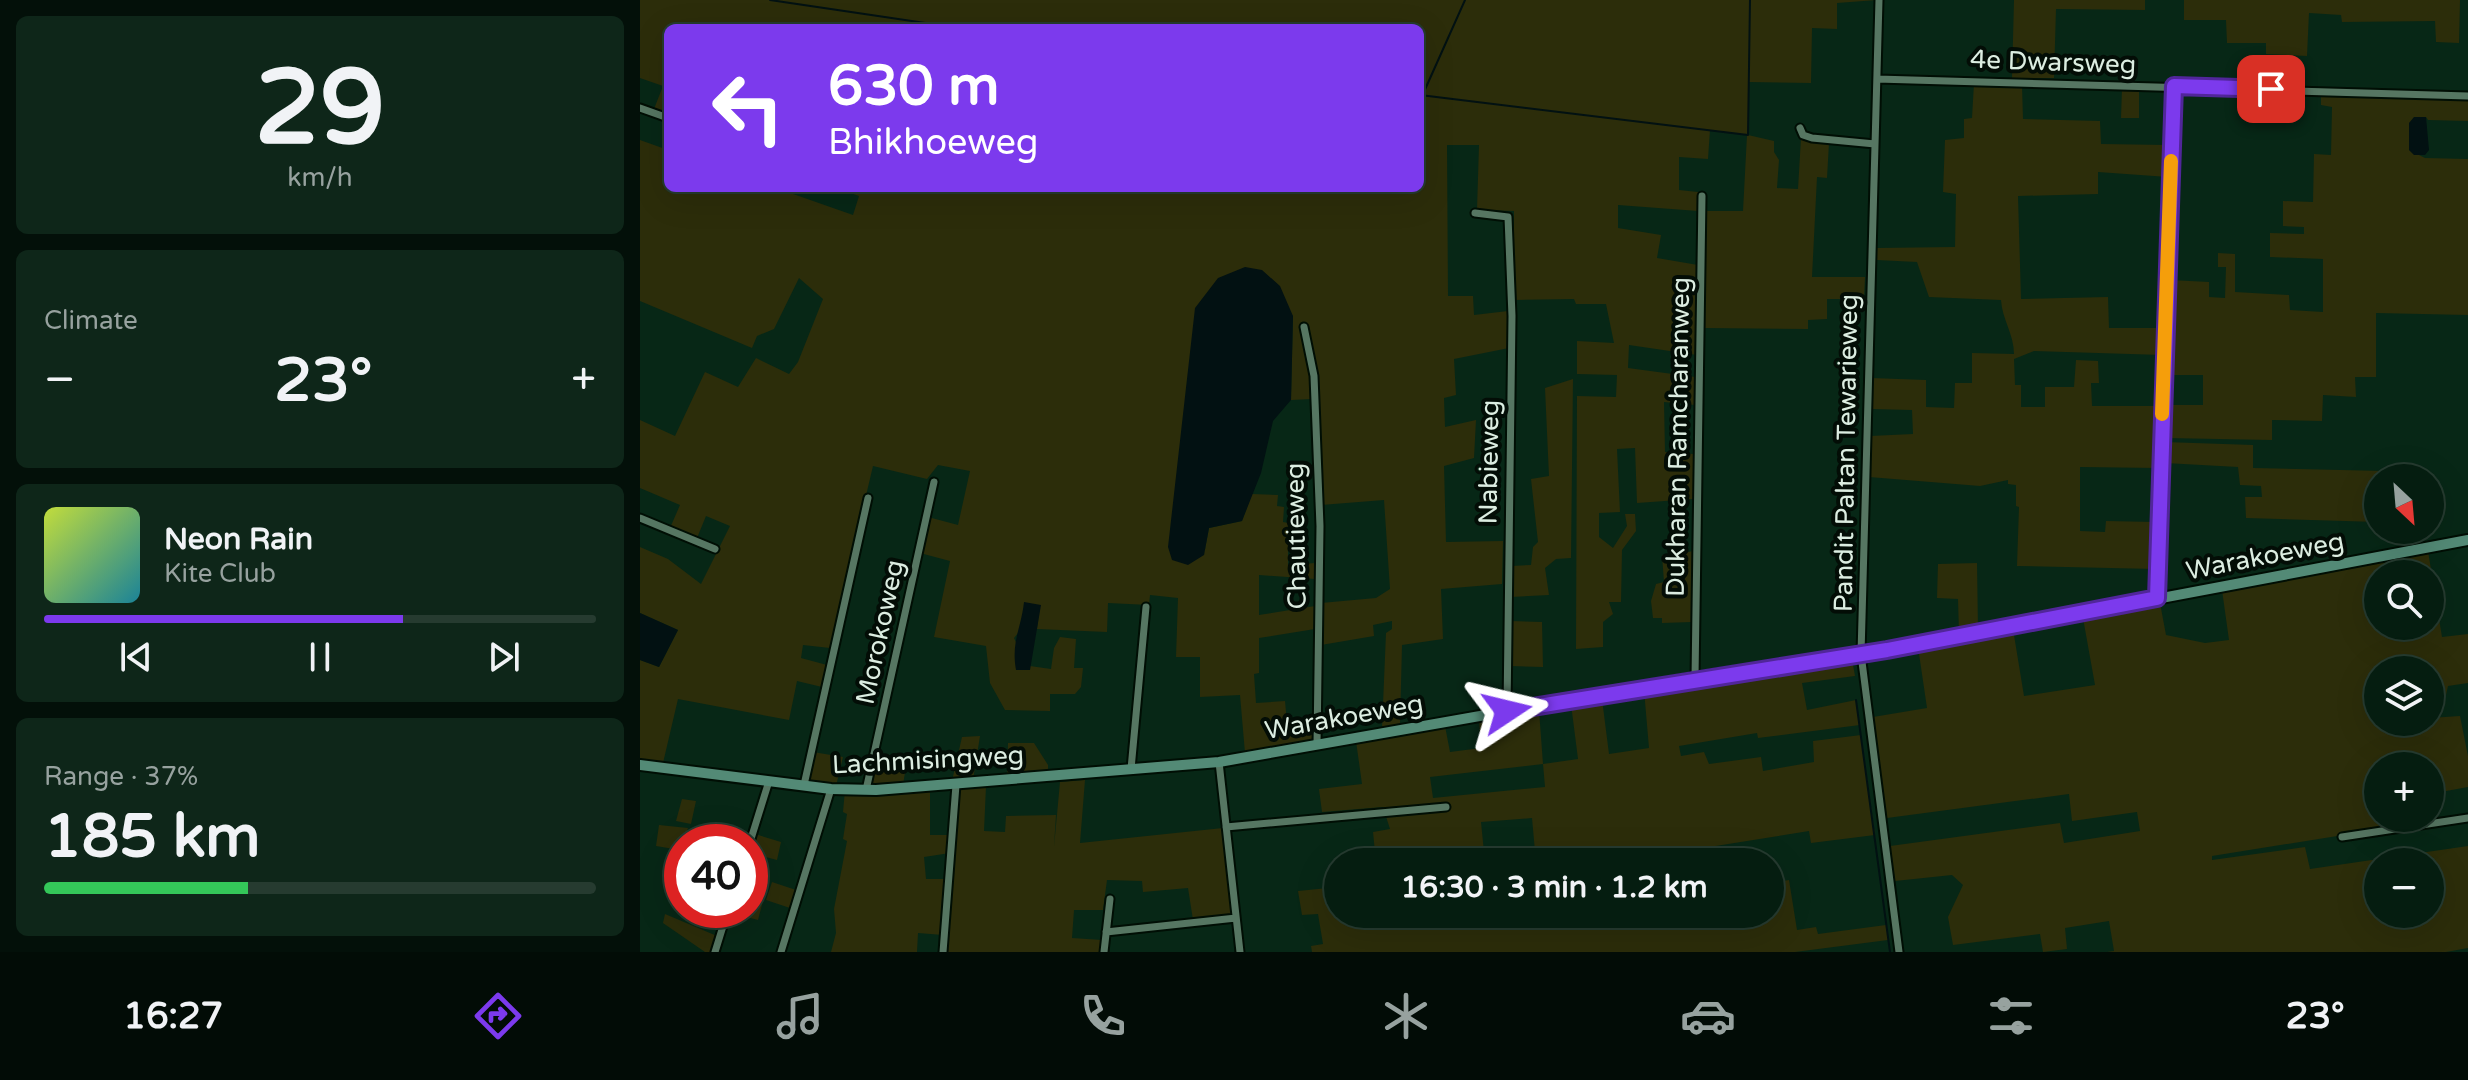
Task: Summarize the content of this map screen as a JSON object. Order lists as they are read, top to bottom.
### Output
{
  "streets": {
    "street": [
      "4e Dwarsweg",
      "Dukharan Ramcharanweg",
      "Pandit Paltan Tewarieweg",
      "Nabieweg",
      "Chautieweg",
      "Warakoeweg",
      "Morokoweg",
      "Lachmisingweg"
    ]
  },
  "crossings": [
    ["4e Dwarsweg", "Pandit Paltan Tewarieweg"],
    ["Dukharan Ramcharanweg", "Warakoeweg"],
    ["Pandit Paltan Tewarieweg", "Warakoeweg"],
    ["Nabieweg", "Warakoeweg"],
    ["Chautieweg", "Warakoeweg"],
    ["Warakoeweg", "Lachmisingweg"],
    ["Morokoweg", "Lachmisingweg"]
  ],
  "north": "bottom right",
  "page": {
    "tile": [
      ["29", "km/h"],
      "Climate",
      ["Range · 37%", "185 km"]
    ],
    "turn": ["630 m", "Bhikhoeweg"],
    "heat": ["−", "23°", "+"],
    "map_buttons": ["+", "−"],
    "song": ["Neon Rain", "Kite Club"],
    "limit": "40",
    "trip": "16:30 · 3 min · 1.2 km",
    "tabs": ["16:27", "23°"]
  }
}
